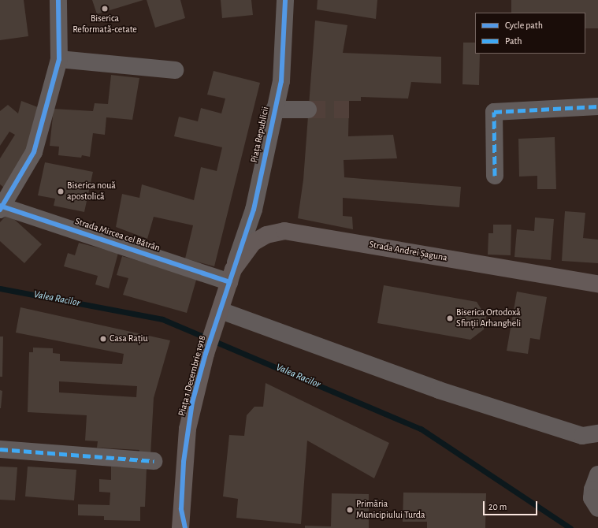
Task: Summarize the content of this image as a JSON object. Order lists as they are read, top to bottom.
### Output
{
  "streets": {
    "main road": ["Strada Andrei Șaguna", "Piața 1 Decembrie 1918"],
    "street": ["Piața Republicii", "Strada Mircea cel Bătrân"]
  },
  "crossings": [
    ["Piața Republicii", "Strada Mircea cel Bătrân"],
    ["Piața Republicii", "Strada Andrei Șaguna"],
    ["Piața Republicii", "Piața 1 Decembrie 1918"],
    ["Strada Mircea cel Bătrân", "Strada Andrei Șaguna"],
    ["Strada Mircea cel Bătrân", "Piața 1 Decembrie 1918"],
    ["Strada Andrei Șaguna", "Piața 1 Decembrie 1918"]
  ],
  "water": ["Valea Racilor"],
  "places": [
    "Biserica Reformată-cetate",
    "Biserica nouă apostolică",
    "Biserica Ortodoxă Sfinții Arhangheli",
    "Casa Rațiu",
    "Primăria Municipiului Turda"
  ],
  "legend": ["Cycle path", "Path"],
  "scale_bar": "20 m"
}
